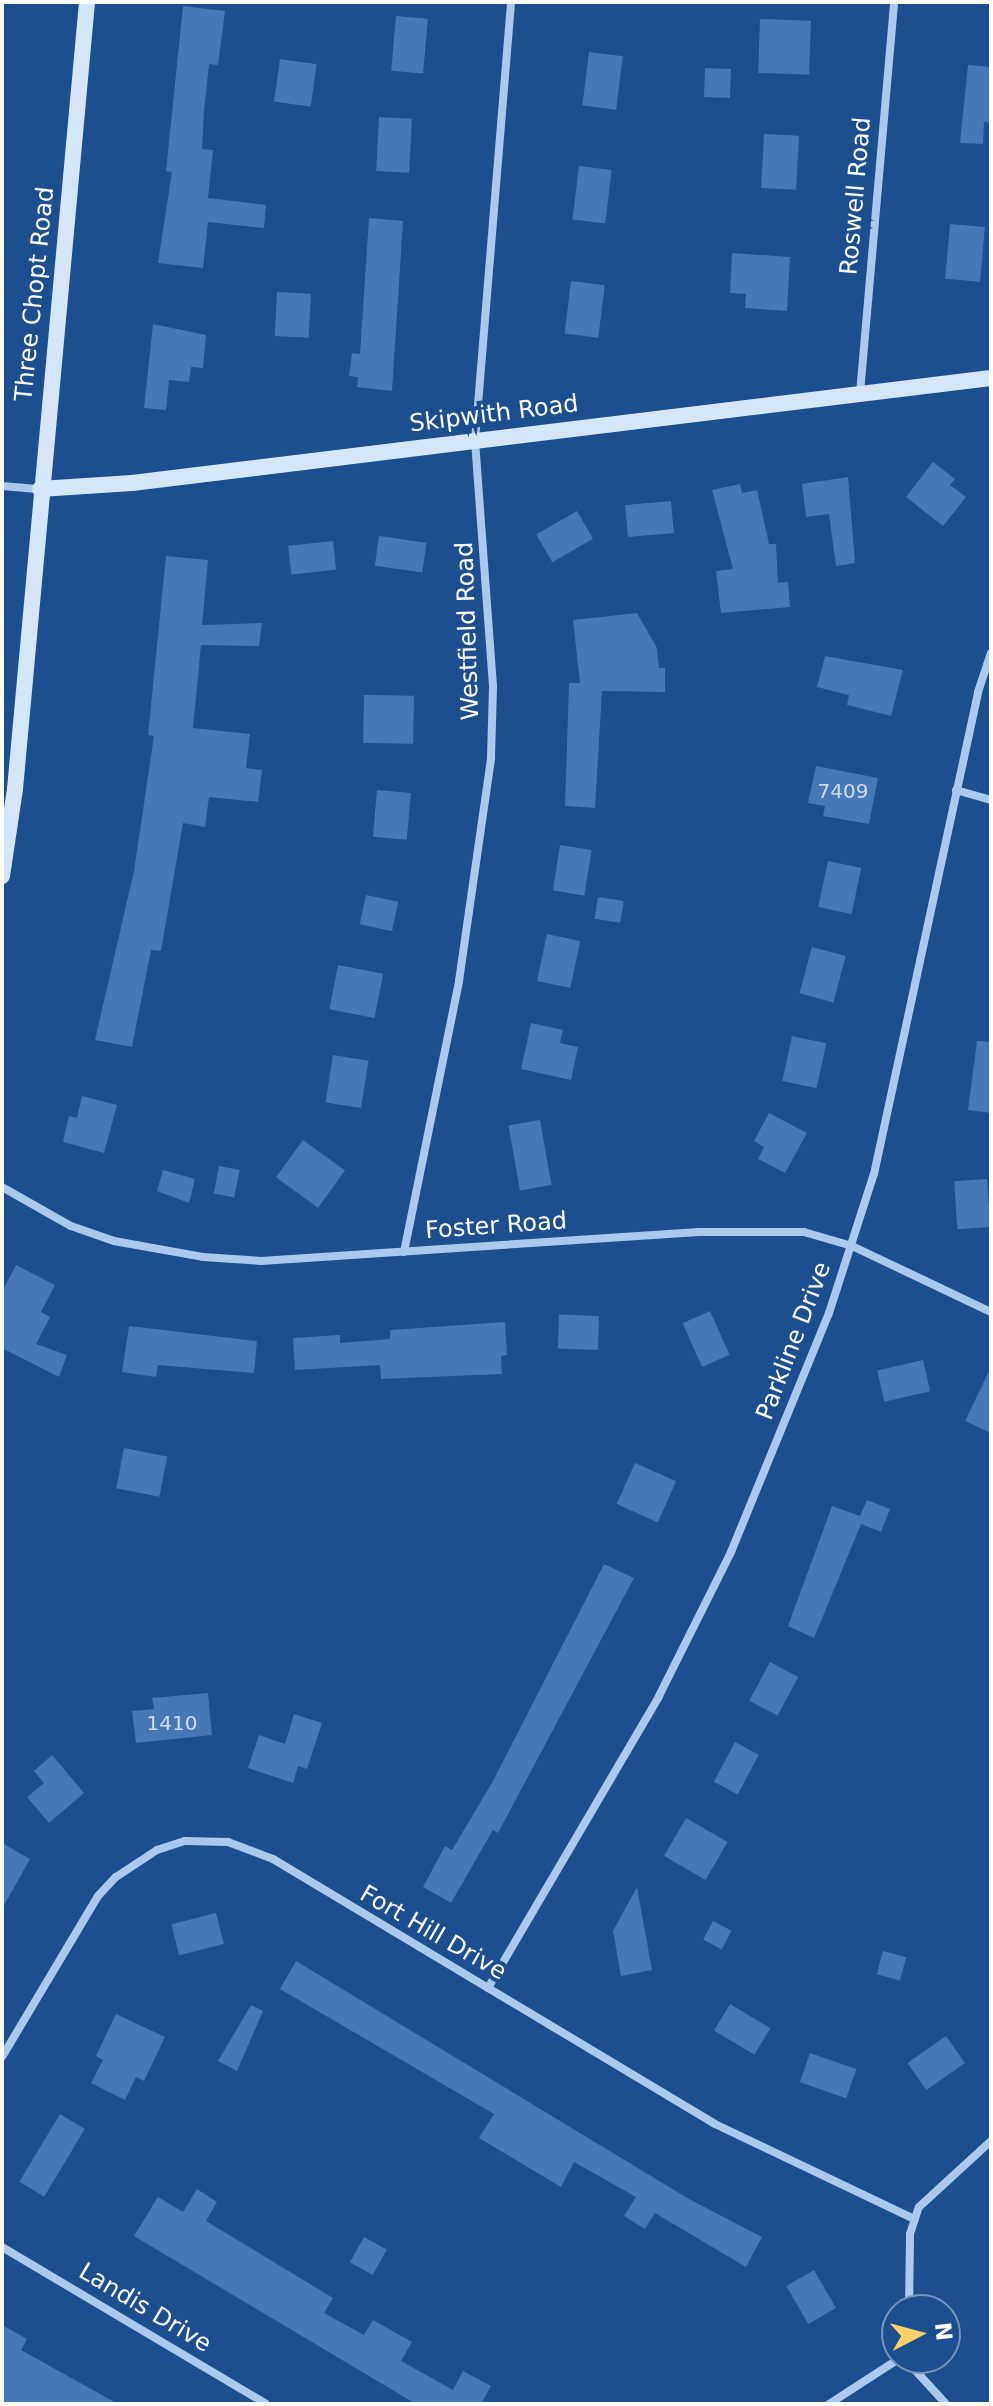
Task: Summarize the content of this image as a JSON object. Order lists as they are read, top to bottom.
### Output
{
  "streets": {
    "main road": ["Three Chopt Road", "Skipwith Road"],
    "street": [
      "Roswell Road",
      "Westfield Road",
      "Foster Road",
      "Parkline Drive",
      "Fort Hill Drive",
      "Landis Drive"
    ]
  },
  "crossings": [
    ["Roswell Road", "Skipwith Road"],
    ["Three Chopt Road", "Skipwith Road"],
    ["Skipwith Road", "Westfield Road"],
    ["Westfield Road", "Foster Road"],
    ["Foster Road", "Parkline Drive"],
    ["Parkline Drive", "Fort Hill Drive"]
  ],
  "house_numbers": ["7409", "1410"],
  "north": "right"
}
